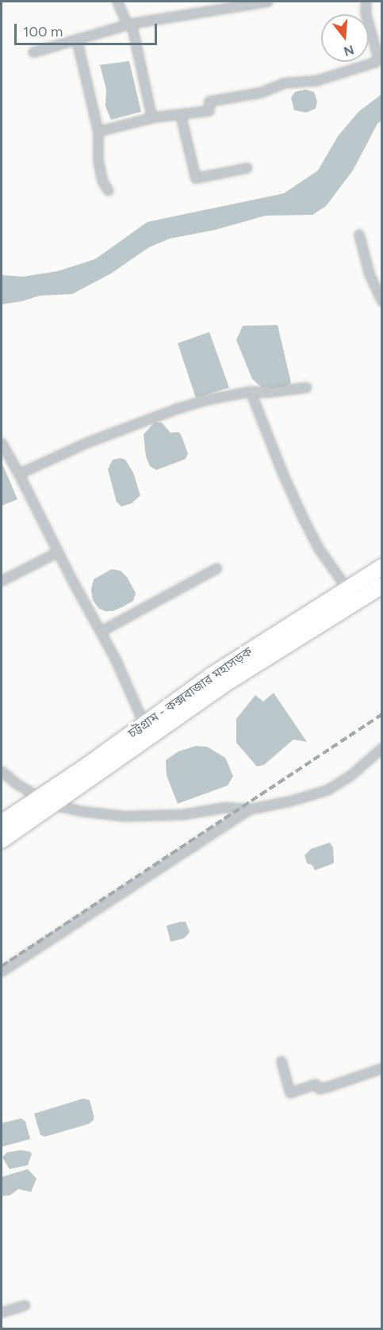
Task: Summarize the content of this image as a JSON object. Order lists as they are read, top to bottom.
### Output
{
  "streets": {
    "highway": ["চট্টগ্রাম - কক্সবাজার মহাসড়ক"]
  },
  "scale_bar": "100 m",
  "north": "bottom"
}
